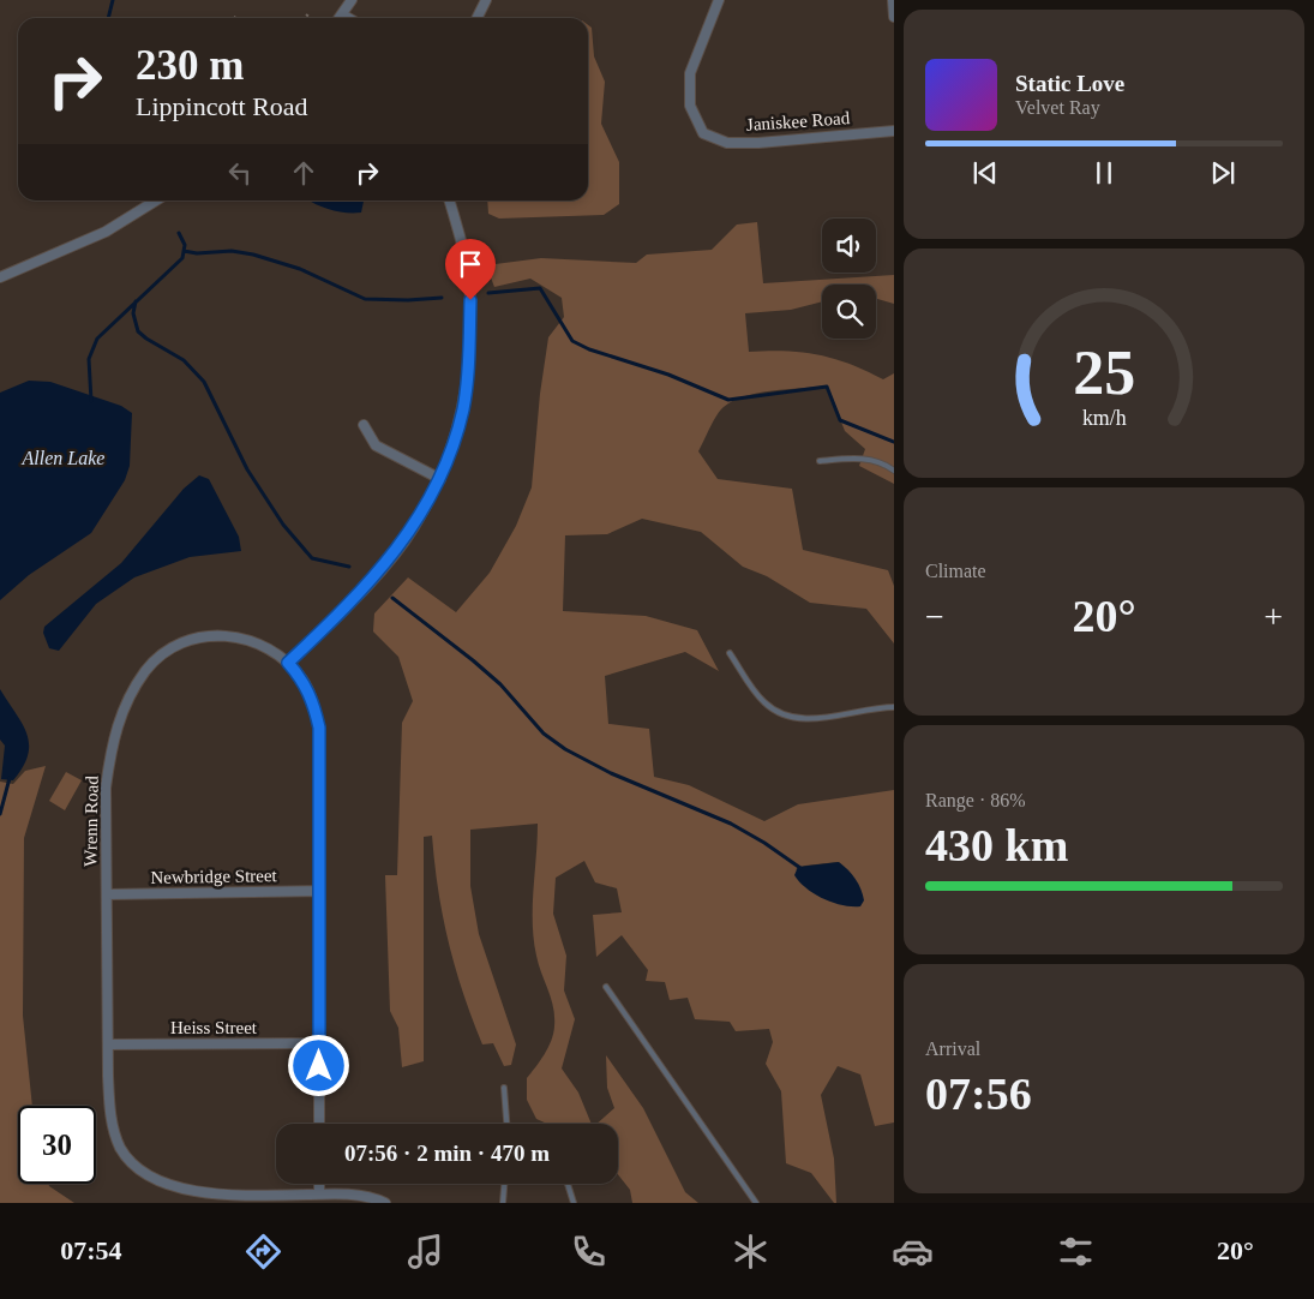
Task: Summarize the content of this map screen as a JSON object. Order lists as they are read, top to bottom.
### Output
{
  "streets": {
    "street": [
      "Janiskee Road",
      "Wrenn Road",
      "Newbridge Street",
      "Heiss Street"
    ]
  },
  "crossings": [
    ["Wrenn Road", "Newbridge Street"],
    ["Wrenn Road", "Heiss Street"]
  ],
  "water": ["Allen Lake"],
  "page": {
    "turn": ["230 m", "Lippincott Road"],
    "song": ["Static Love", "Velvet Ray"],
    "tile": [
      "Climate",
      ["Range · 86%", "430 km"],
      ["Arrival", "07:56"]
    ],
    "heat": ["−", "20°", "+"],
    "limit": "30",
    "trip": "07:56 · 2 min · 470 m",
    "tabs": ["07:54", "20°"],
    "gauge": ["25", "km/h"]
  }
}
